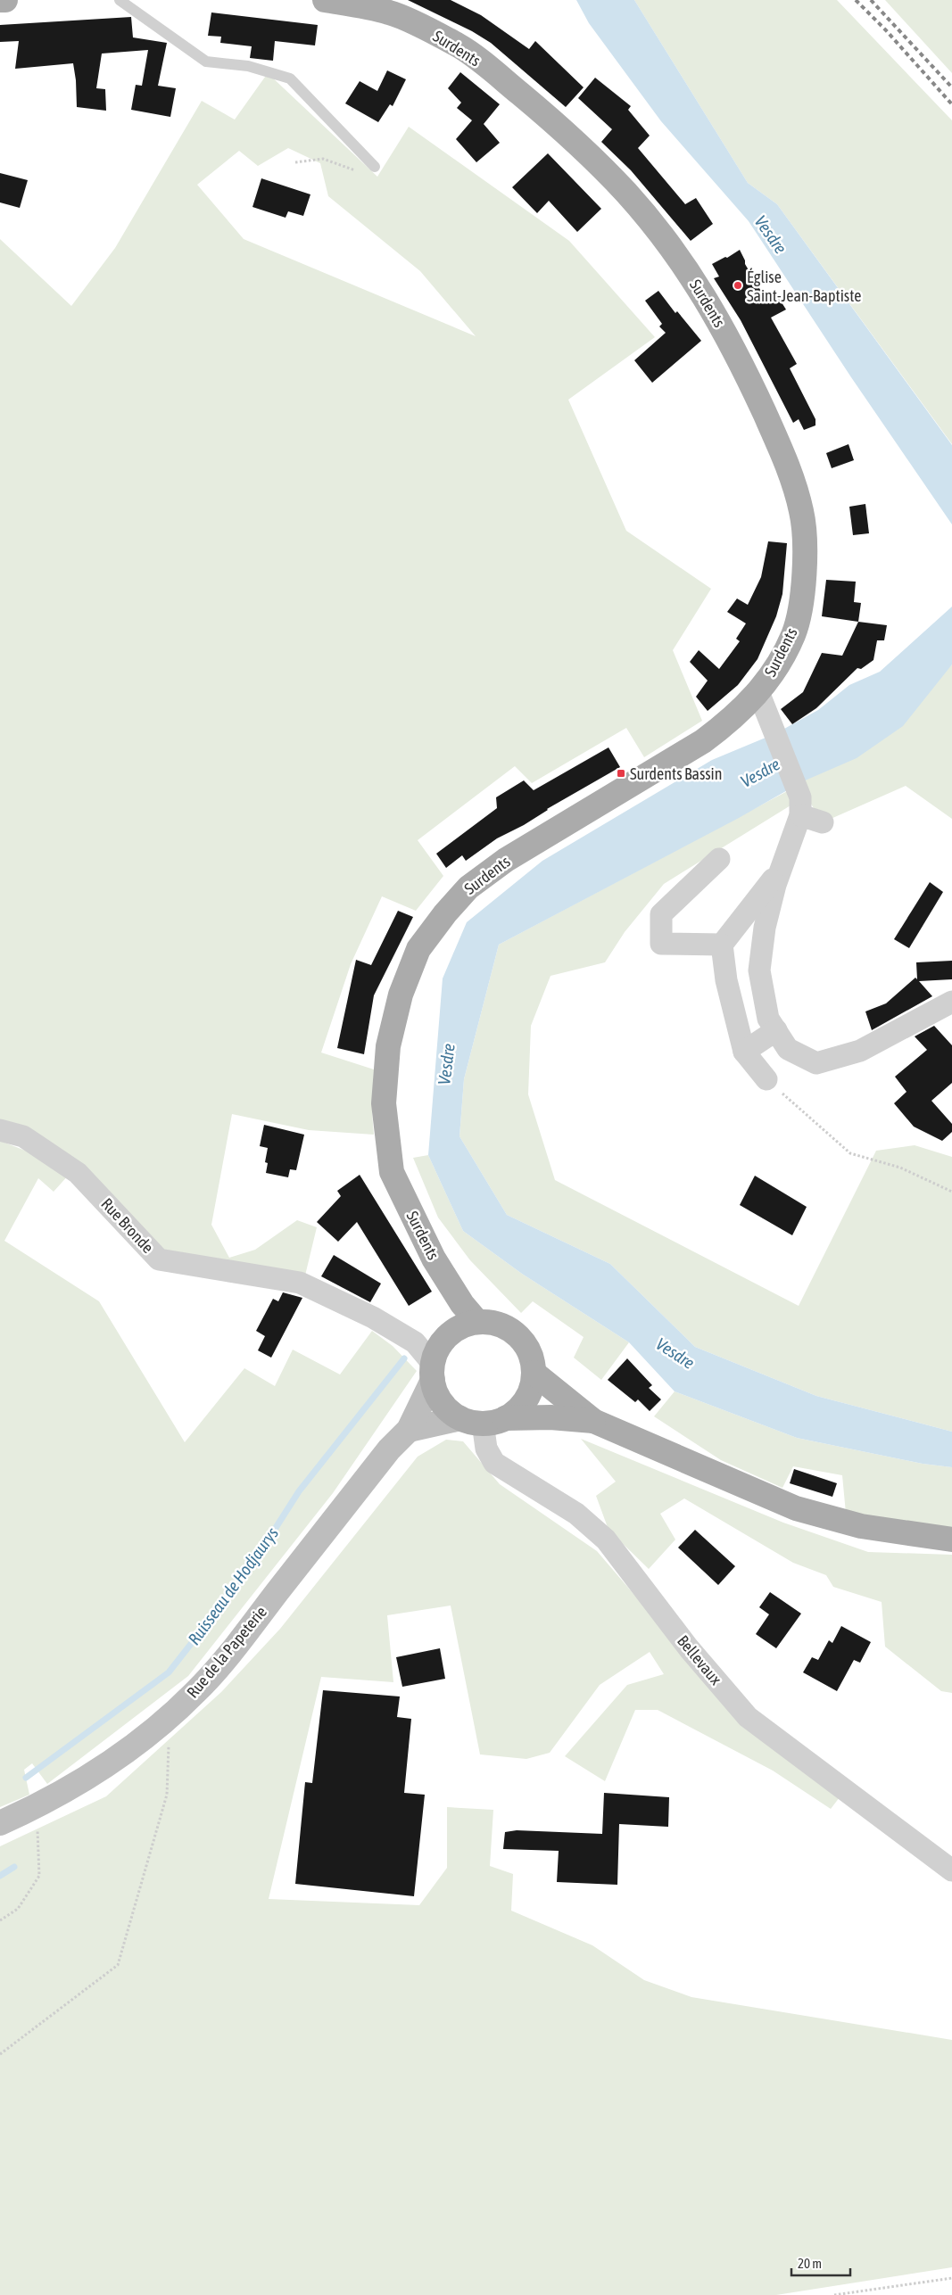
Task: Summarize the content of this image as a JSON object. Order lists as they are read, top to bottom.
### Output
{
  "streets": {
    "main road": ["Surdents", "Rue de la Papeterie"],
    "street": ["Rue Bronde", "Bellevaux"]
  },
  "crossings": [
    ["Surdents", "Rue Bronde"],
    ["Surdents", "Rue de la Papeterie"],
    ["Surdents", "Bellevaux"],
    ["Rue Bronde", "Rue de la Papeterie"],
    ["Rue Bronde", "Bellevaux"],
    ["Rue de la Papeterie", "Bellevaux"]
  ],
  "water": ["Vesdre", "Ruisseau de Hodjaurys"],
  "places": {
    "other": ["Église Saint-Jean-Baptiste"],
    "transit": ["Surdents Bassin"]
  },
  "scale_bar": "20 m"
}
